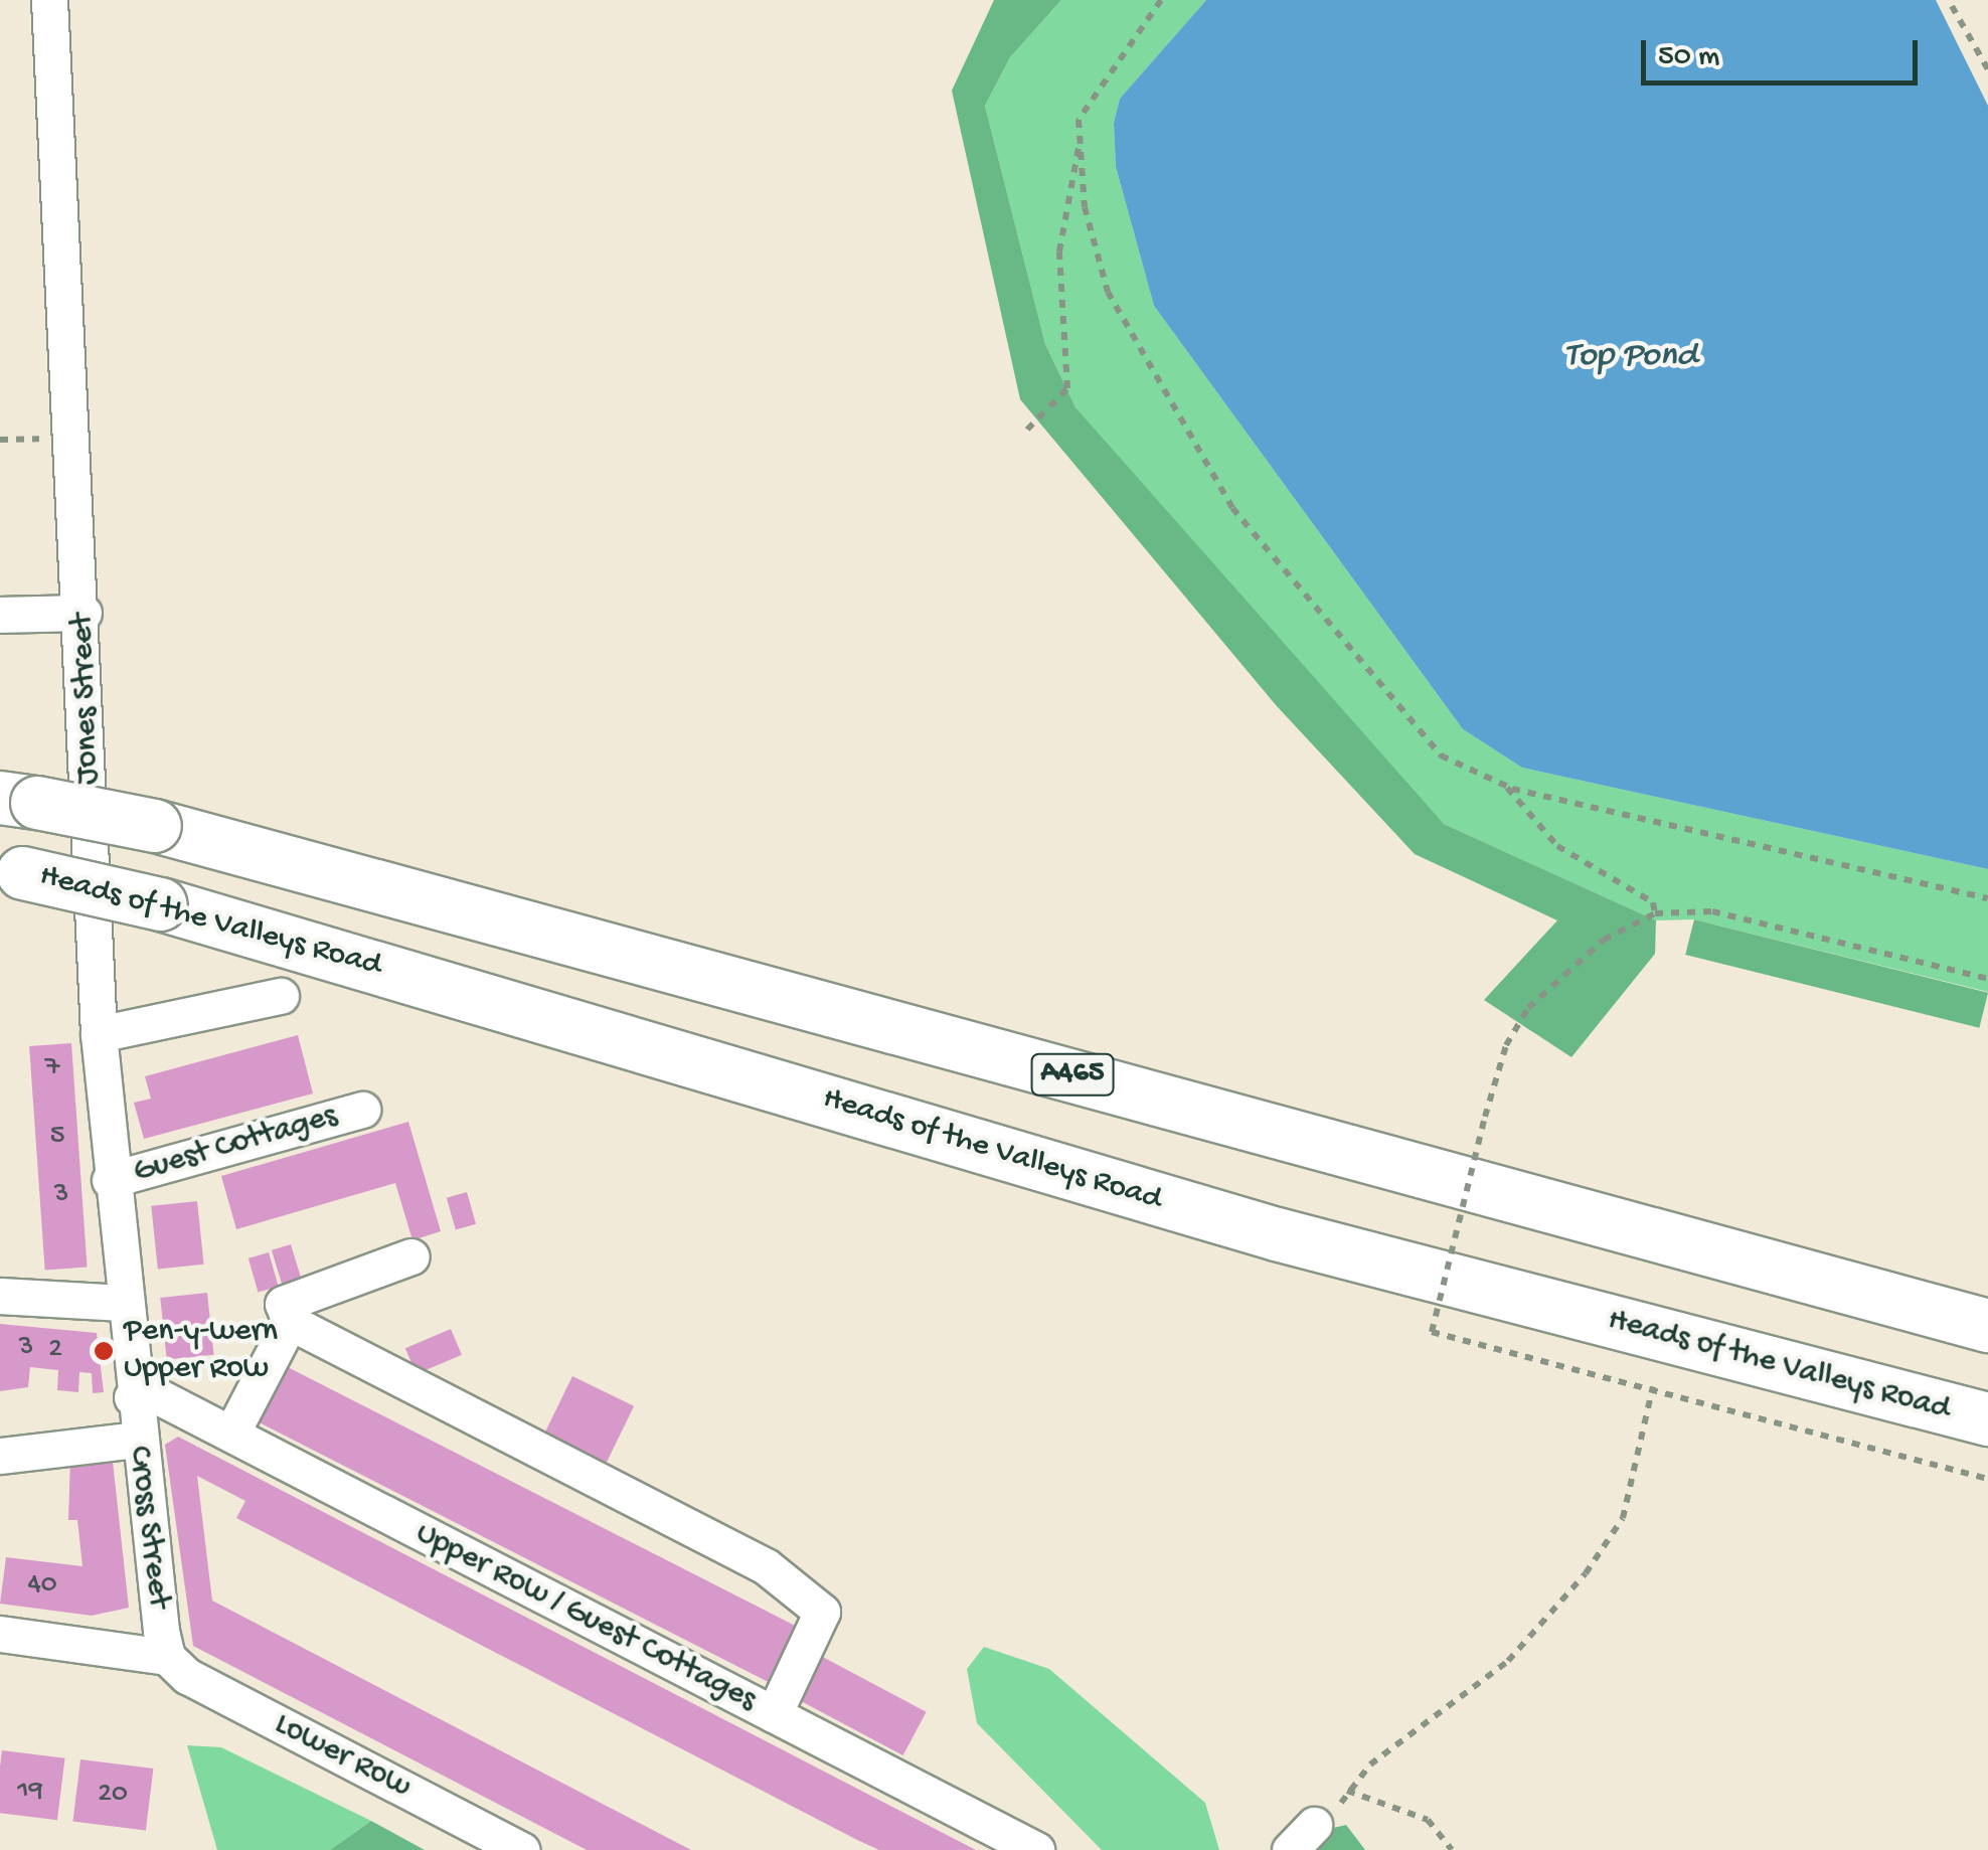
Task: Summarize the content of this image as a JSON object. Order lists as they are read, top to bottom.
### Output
{
  "streets": {
    "highway": ["Heads of the Valleys Road", "A465"],
    "street": [
      "Jones Street",
      "Guest Cottages",
      "Cross Street",
      "Upper Row / Guest Cottages",
      "Lower Row"
    ]
  },
  "crossings": [
    ["Jones Street", "Guest Cottages"],
    ["Jones Street", "Cross Street"],
    ["Jones Street", "Upper Row / Guest Cottages"],
    ["Cross Street", "Upper Row / Guest Cottages"],
    ["Cross Street", "Lower Row"]
  ],
  "water": ["Top Pond"],
  "places": ["Pen-y-wern Upper Row"],
  "house_numbers": [
    "7",
    "5",
    "3",
    "3",
    "2",
    "40",
    "19",
    "20"
  ],
  "scale_bar": "50 m"
}
